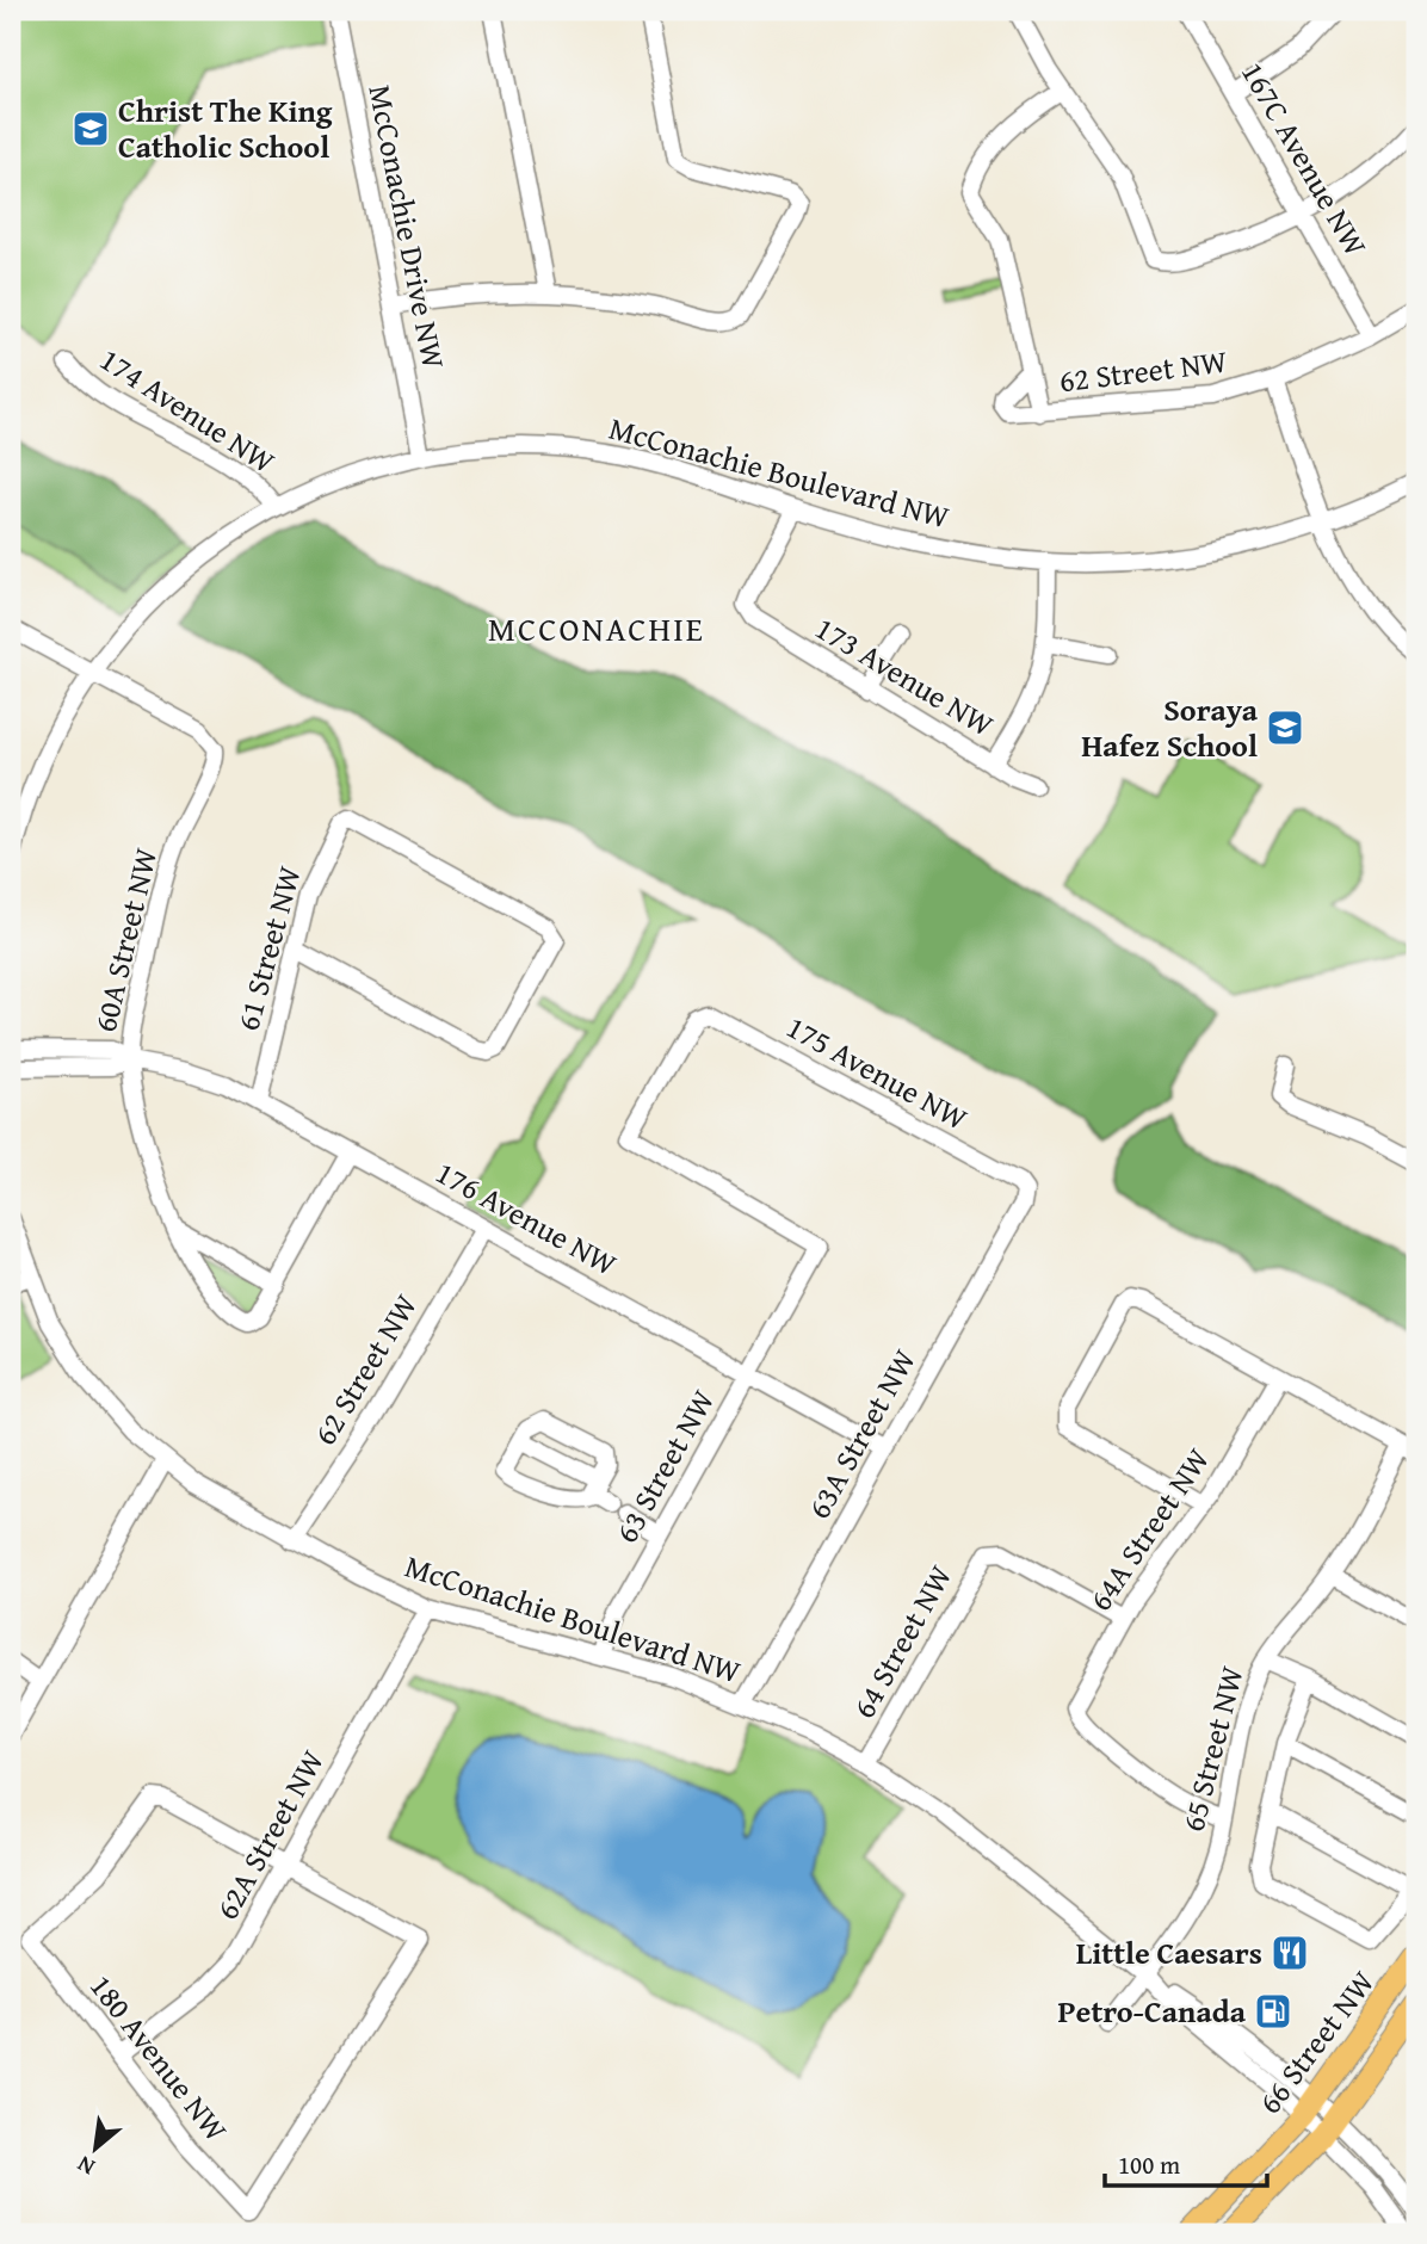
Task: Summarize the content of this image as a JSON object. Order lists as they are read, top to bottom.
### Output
{
  "streets": {
    "main road": ["66 Street NW"],
    "street": [
      "167C Avenue NW",
      "McConachie Drive NW",
      "62 Street NW",
      "174 Avenue NW",
      "McConachie Boulevard NW",
      "173 Avenue NW",
      "60A Street NW",
      "61 Street NW",
      "175 Avenue NW",
      "176 Avenue NW",
      "63A Street NW",
      "63 Street NW",
      "64A Street NW",
      "64 Street NW",
      "65 Street NW",
      "62A Street NW",
      "180 Avenue NW"
    ]
  },
  "crossings": [
    ["167C Avenue NW", "62 Street NW"],
    ["McConachie Drive NW", "McConachie Boulevard NW"],
    ["62 Street NW", "McConachie Boulevard NW"],
    ["62 Street NW", "176 Avenue NW"],
    ["174 Avenue NW", "McConachie Boulevard NW"],
    ["McConachie Boulevard NW", "173 Avenue NW"],
    ["McConachie Boulevard NW", "60A Street NW"],
    ["McConachie Boulevard NW", "63A Street NW"],
    ["McConachie Boulevard NW", "63 Street NW"],
    ["McConachie Boulevard NW", "64 Street NW"],
    ["McConachie Boulevard NW", "65 Street NW"],
    ["McConachie Boulevard NW", "62A Street NW"],
    ["McConachie Boulevard NW", "66 Street NW"],
    ["60A Street NW", "176 Avenue NW"],
    ["61 Street NW", "176 Avenue NW"],
    ["175 Avenue NW", "63A Street NW"],
    ["175 Avenue NW", "63 Street NW"],
    ["176 Avenue NW", "63A Street NW"],
    ["176 Avenue NW", "63 Street NW"],
    ["64A Street NW", "64 Street NW"],
    ["64A Street NW", "65 Street NW"],
    ["62A Street NW", "180 Avenue NW"]
  ],
  "districts": ["MCCONACHIE"],
  "places": {
    "school or university": ["Christ The King Catholic School", "Soraya Hafez School"],
    "restaurant": ["Little Caesars"],
    "fuel station": ["Petro-Canada"]
  },
  "scale_bar": "100 m",
  "north": "bottom left"
}
